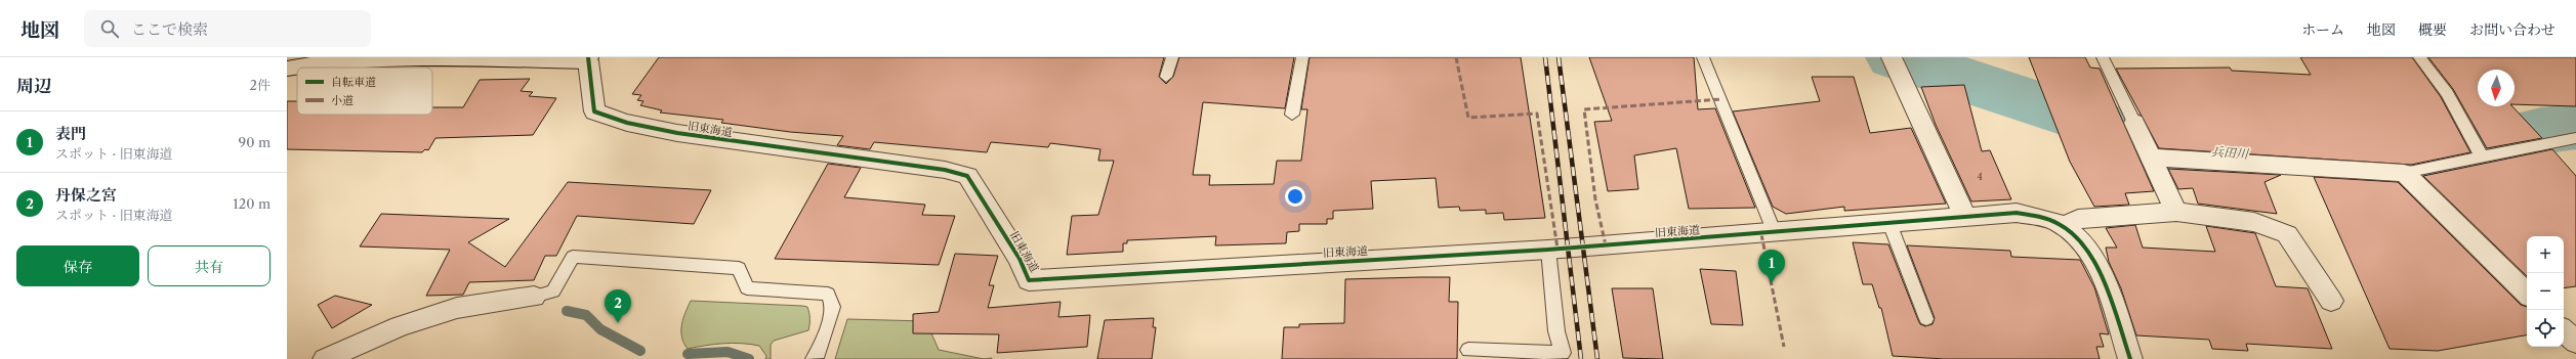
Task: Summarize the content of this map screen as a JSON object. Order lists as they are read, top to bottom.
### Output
{
  "streets": {
    "street": ["旧東海道"]
  },
  "water": ["兵田川"],
  "house_numbers": ["4"],
  "legend": ["自転車道", "小道"],
  "north": "bottom",
  "page": {
    "header": "地図",
    "search": "ここで検索",
    "nav": [
      "ホーム",
      "地図",
      "概要",
      "お問い合わせ"
    ],
    "heading": ["周辺", "2件"],
    "list": [
      {
        "mark": "1",
        "name": "表門",
        "note": "スポット · 旧東海道",
        "value": "90 m"
      },
      {
        "mark": "2",
        "name": "丹保之宮",
        "note": "スポット · 旧東海道",
        "value": "120 m"
      }
    ],
    "buttons": ["保存", "共有"],
    "map_buttons": ["+", "−"],
    "pins": ["1", "2"]
  }
}
